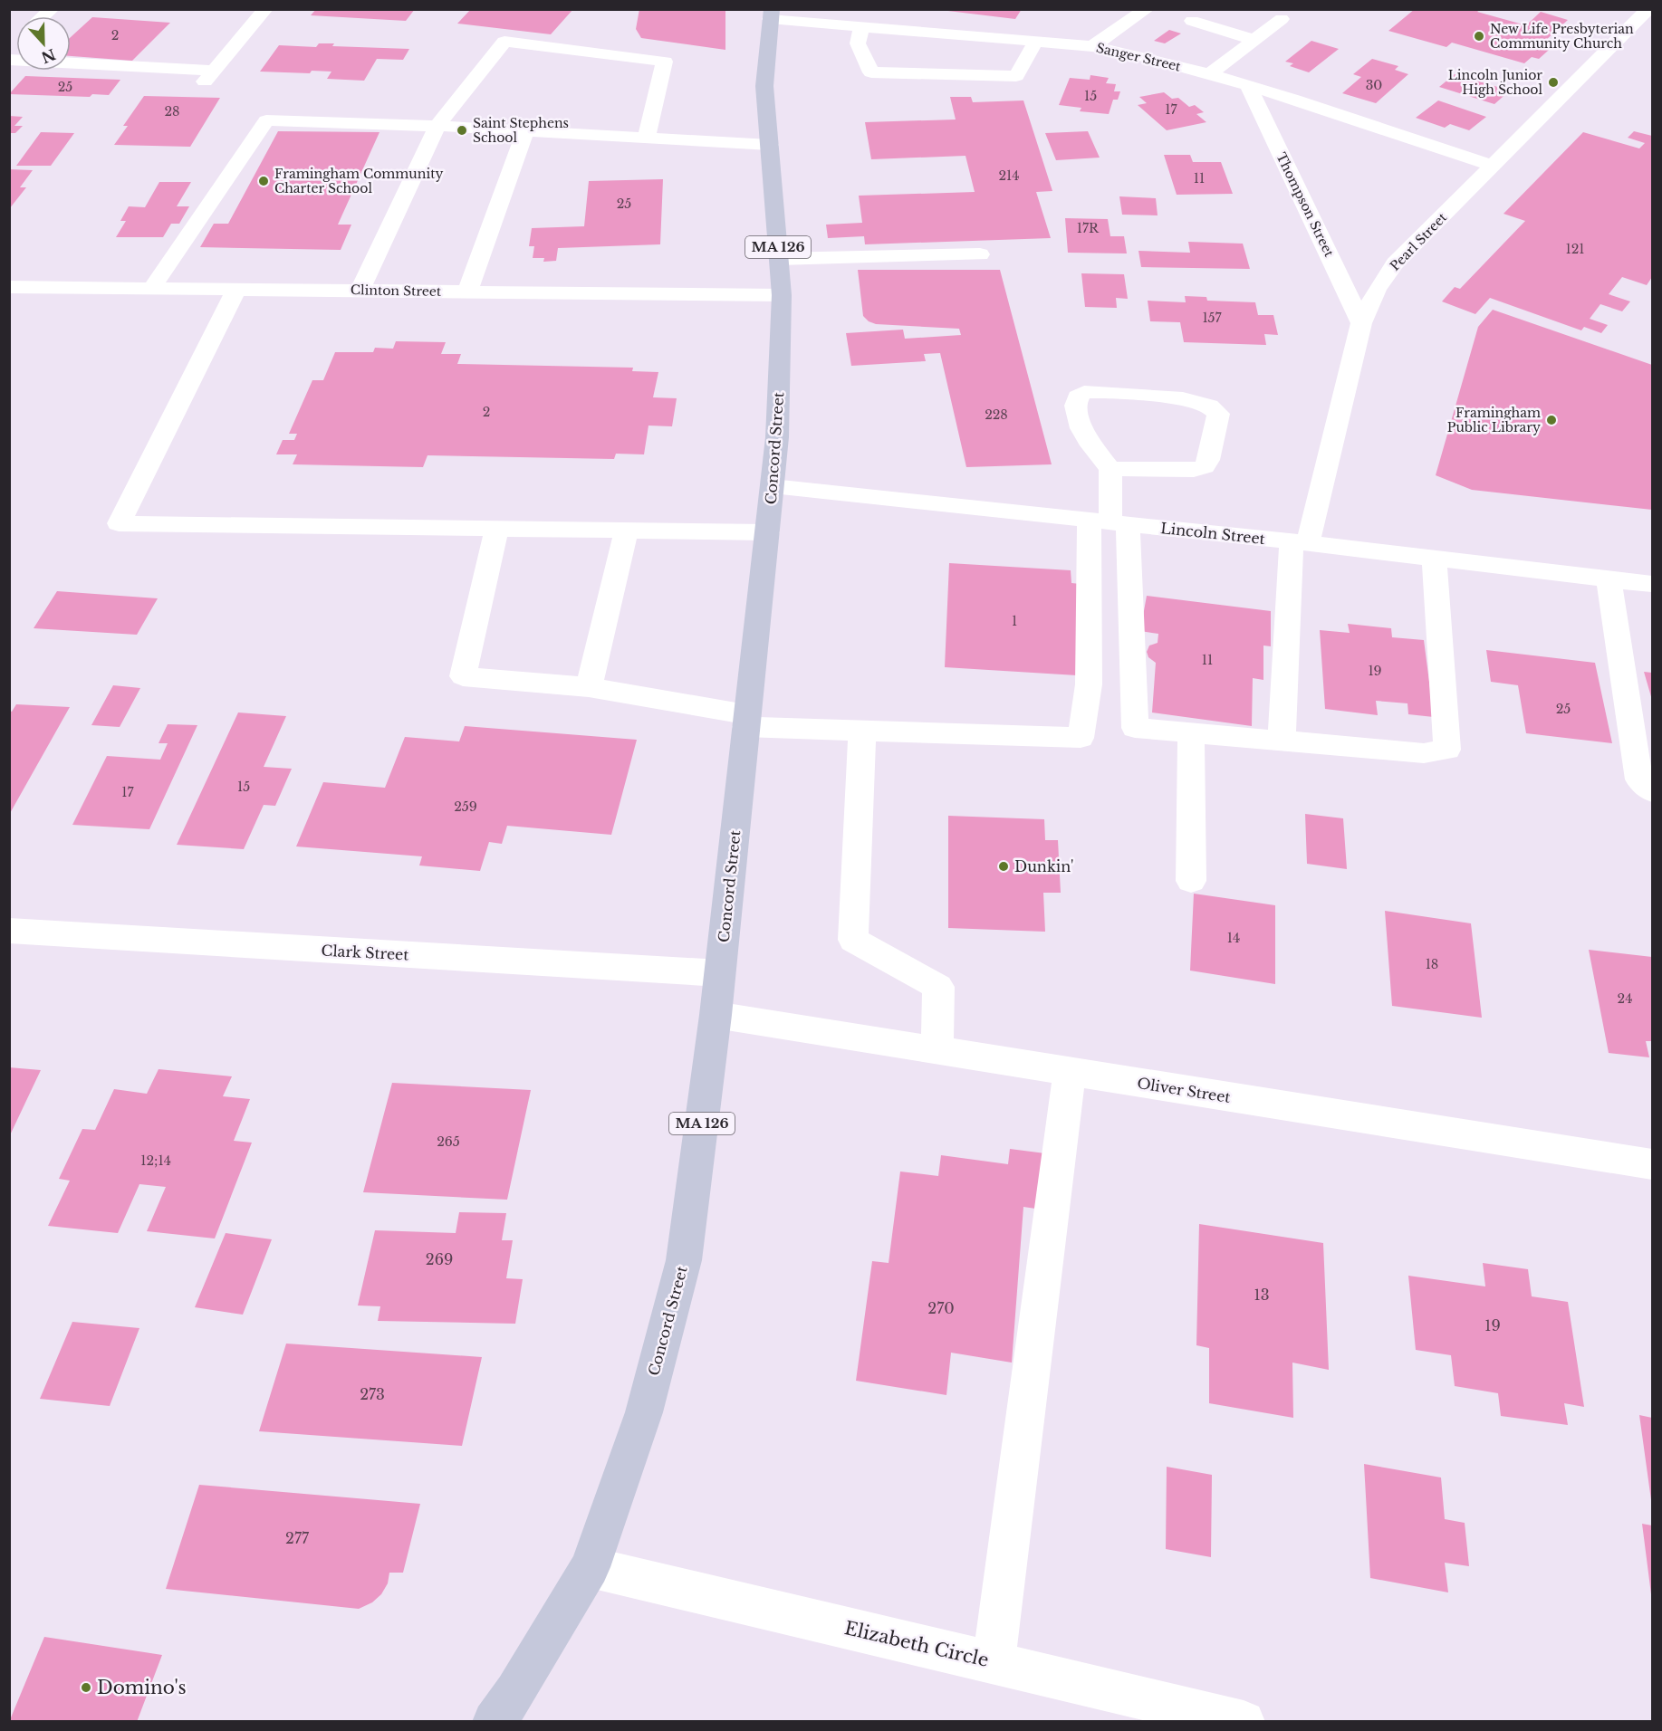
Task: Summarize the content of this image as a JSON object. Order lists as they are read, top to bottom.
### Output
{
  "streets": {
    "main road": ["MA 126", "Concord Street"],
    "street": [
      "Sanger Street",
      "Thompson Street",
      "Pearl Street",
      "Clinton Street",
      "Lincoln Street",
      "Clark Street",
      "Oliver Street",
      "Elizabeth Circle"
    ]
  },
  "crossings": [
    ["Sanger Street", "Thompson Street"],
    ["Sanger Street", "Pearl Street"],
    ["Sanger Street", "Concord Street"],
    ["Thompson Street", "Pearl Street"],
    ["Pearl Street", "Lincoln Street"],
    ["Clinton Street", "Concord Street"],
    ["Concord Street", "Lincoln Street"],
    ["Concord Street", "Clark Street"],
    ["Concord Street", "Oliver Street"],
    ["Concord Street", "Elizabeth Circle"]
  ],
  "places": [
    "New Life Presbyterian Community Church",
    "Lincoln Junior High School",
    "Saint Stephens School",
    "Framingham Community Charter School",
    "Framingham Public Library",
    "Dunkin'",
    "Domino's"
  ],
  "house_numbers": [
    "2",
    "30",
    "25",
    "15",
    "17",
    "28",
    "214",
    "11",
    "25",
    "17R",
    "121",
    "157",
    "2",
    "228",
    "1",
    "11",
    "19",
    "25",
    "15",
    "17",
    "259",
    "14",
    "18",
    "24",
    "265",
    "12;14",
    "269",
    "13",
    "270",
    "19",
    "273",
    "277"
  ],
  "north": "bottom"
}
